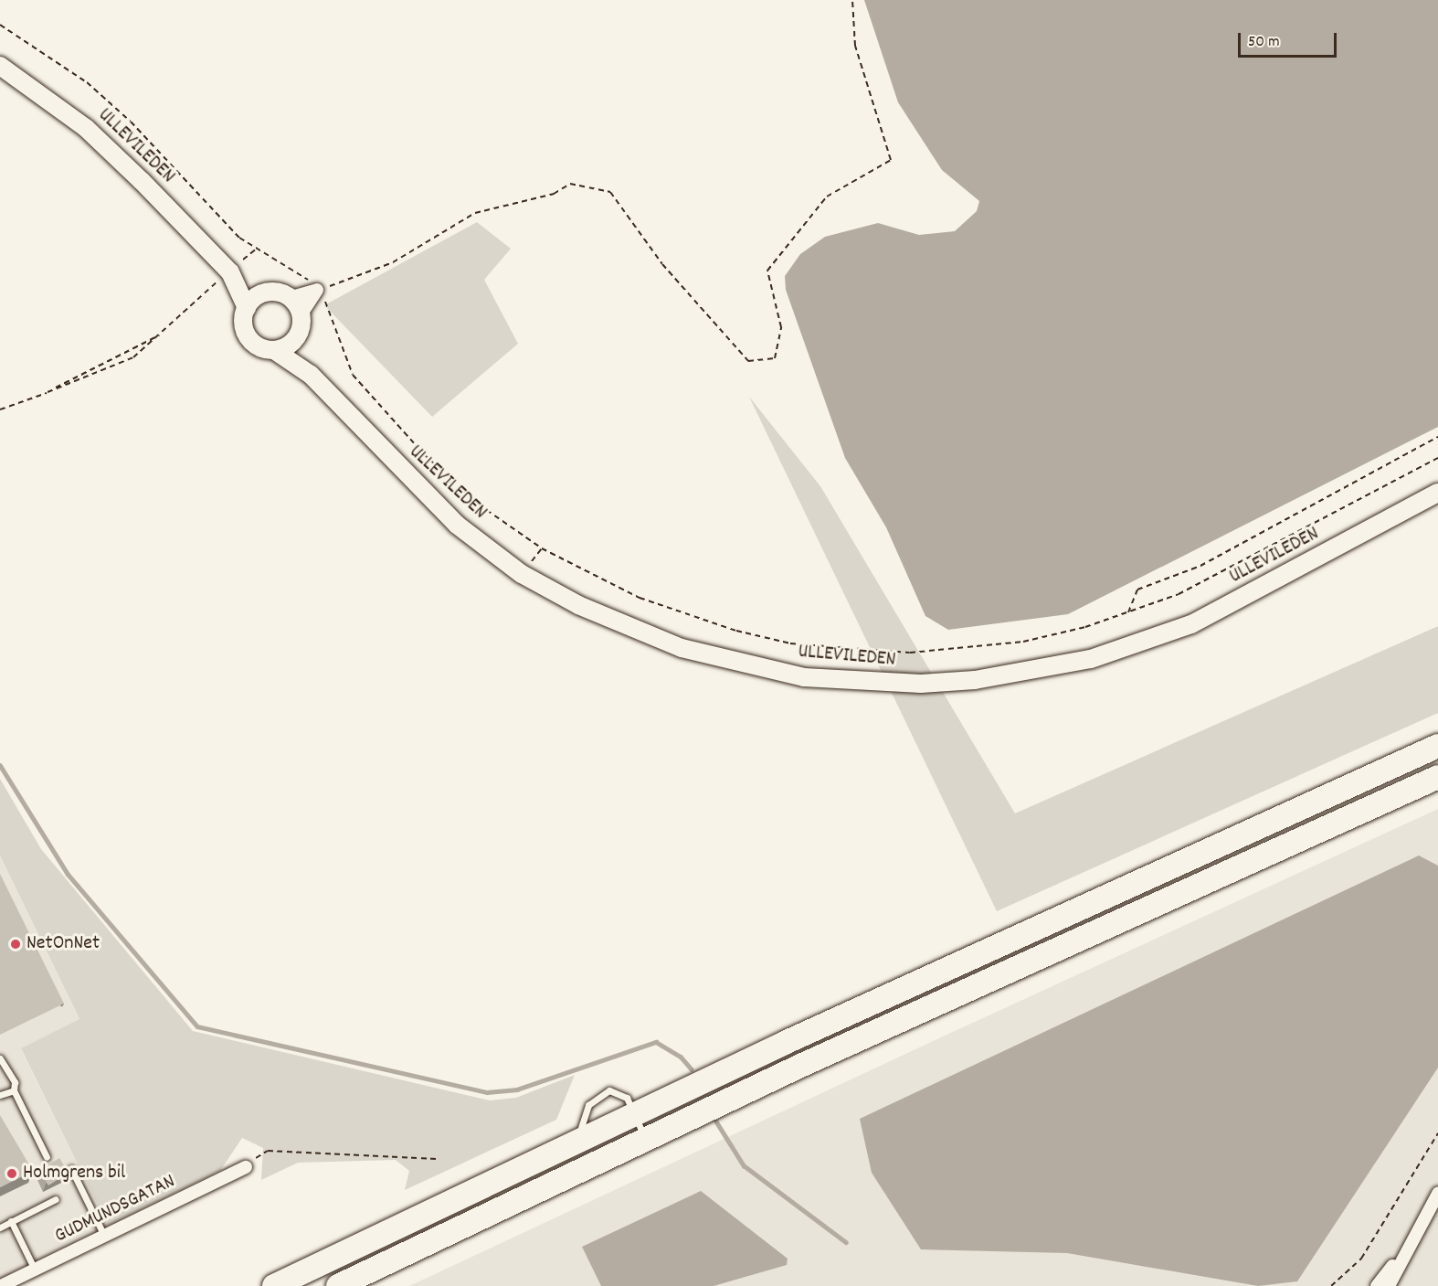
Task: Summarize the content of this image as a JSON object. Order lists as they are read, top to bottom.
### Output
{
  "streets": {
    "main road": ["ULLEVILEDEN"],
    "street": ["GUDMUNDSGATAN"]
  },
  "places": ["NetOnNet", "Holmgrens bil"],
  "scale_bar": "50 m"
}
